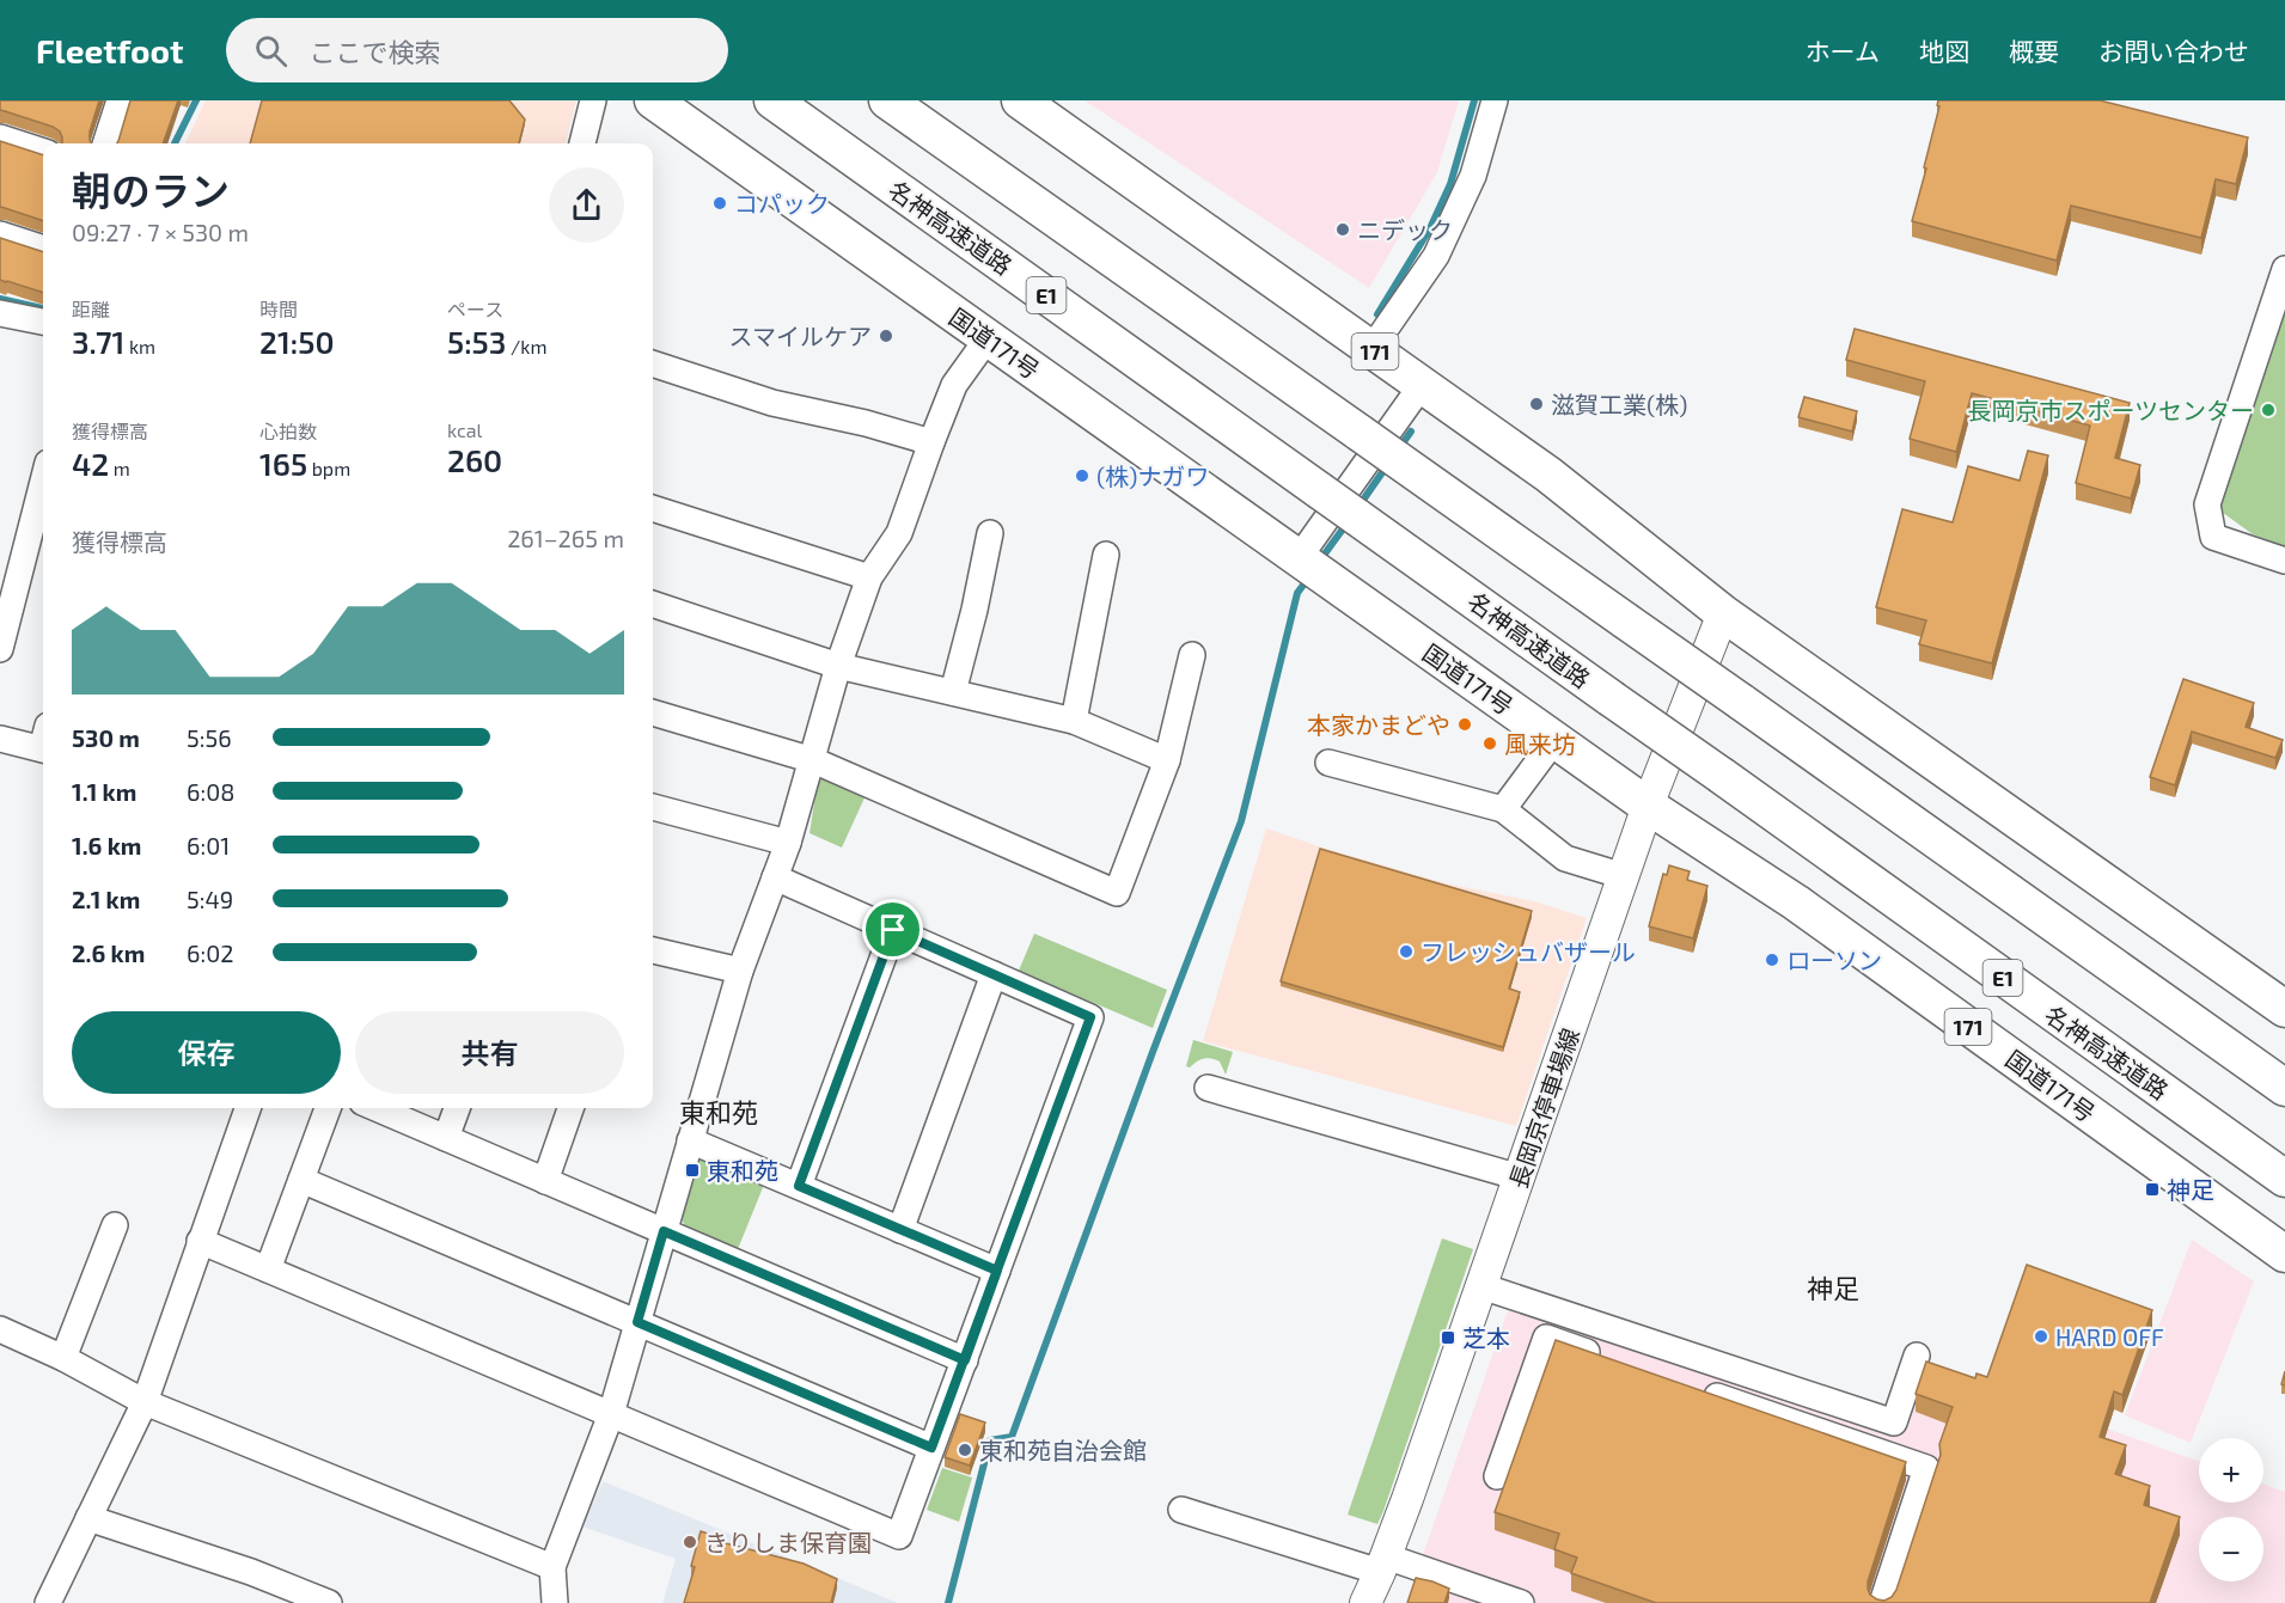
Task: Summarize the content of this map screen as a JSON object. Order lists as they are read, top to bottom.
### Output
{
  "streets": {
    "highway": [
      "名神高速道路",
      "E1",
      "国道171号",
      "171"
    ],
    "main road": ["長岡京停車場線"]
  },
  "crossings": [
    ["国道171号", "長岡京停車場線"],
    ["171", "長岡京停車場線"]
  ],
  "districts": ["東和苑", "神足"],
  "places": {
    "other": [
      "コパック",
      "ニデック",
      "スマイルケア",
      "滋賀工業(株)",
      "長岡京市スポーツセンター",
      "(株)ナガワ",
      "本家かまどや",
      "風来坊",
      "フレッシュバザール",
      "ローソン",
      "HARD OFF",
      "東和苑自治会館",
      "きりしま保育園"
    ],
    "transit": ["東和苑", "神足", "芝本"]
  },
  "page": {
    "header": "Fleetfoot",
    "search": "ここで検索",
    "nav": [
      "ホーム",
      "地図",
      "概要",
      "お問い合わせ"
    ],
    "heading": ["朝のラン", "09:27 · 7 × 530 m"],
    "stats": [
      ["距離", "3.71 km"],
      ["時間", "21:50"],
      ["ペース", "5:53 /km"],
      ["獲得標高", "42 m"],
      ["心拍数", "165 bpm"],
      ["kcal", "260"]
    ],
    "chart": ["獲得標高", "261–265 m"],
    "list": [
      {
        "name": "530 m",
        "note": "5:56"
      },
      {
        "name": "1.1 km",
        "note": "6:08"
      },
      {
        "name": "1.6 km",
        "note": "6:01"
      },
      {
        "name": "2.1 km",
        "note": "5:49"
      },
      {
        "name": "2.6 km",
        "note": "6:02"
      }
    ],
    "buttons": ["保存", "共有"],
    "map_buttons": ["+", "−"]
  }
}
